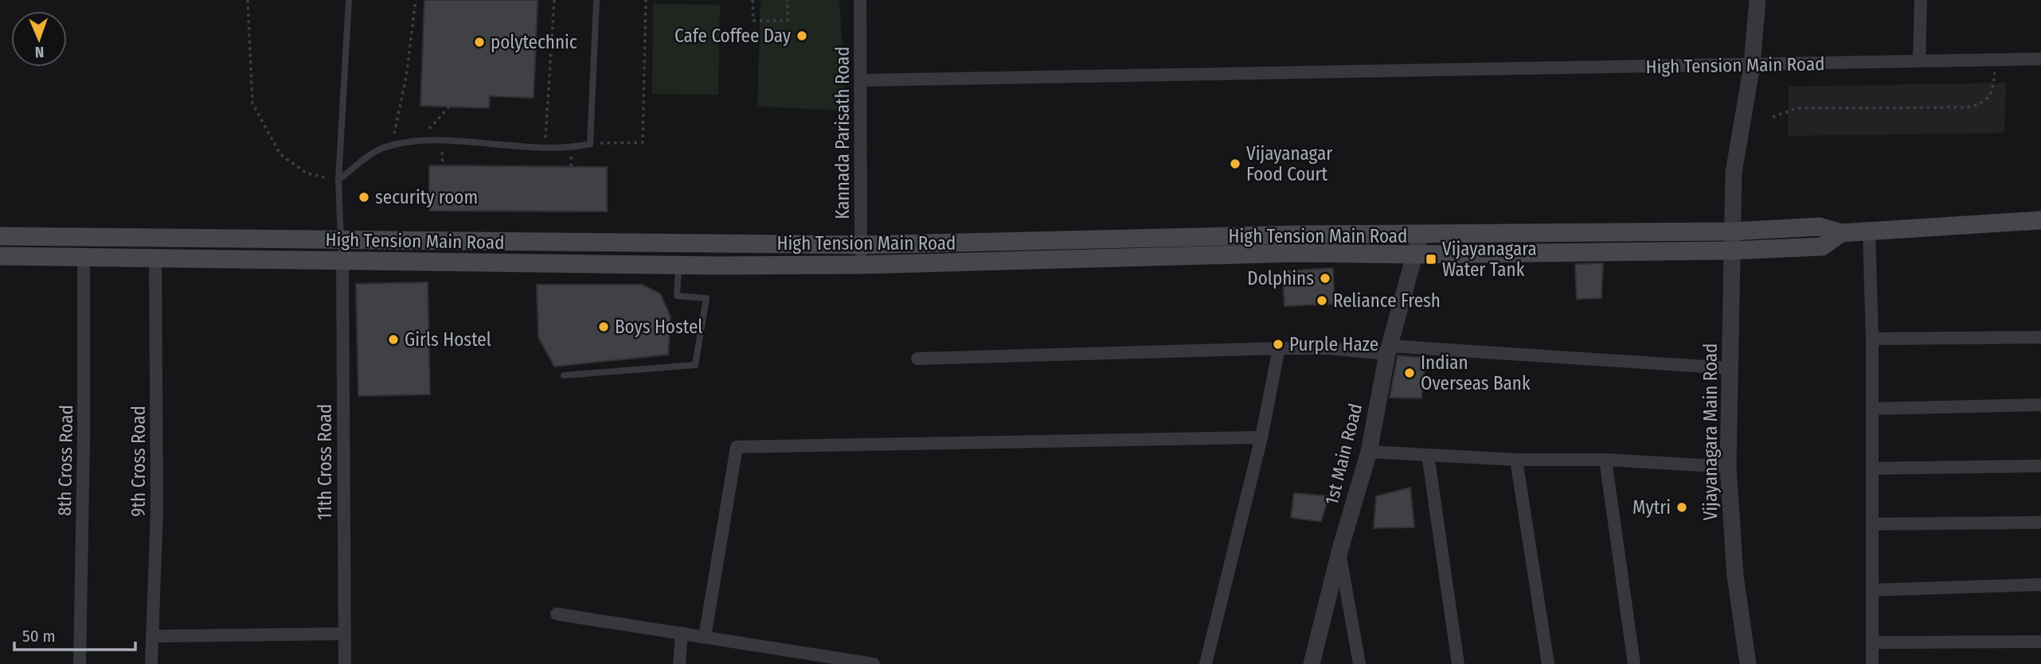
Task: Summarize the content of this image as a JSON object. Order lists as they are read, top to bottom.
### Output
{
  "streets": {
    "main road": ["High Tension Main Road"],
    "street": [
      "Kannada Parisath Road",
      "Vijayanagara Main Road",
      "1st Main Road",
      "8th Cross Road",
      "9th Cross Road",
      "11th Cross Road"
    ]
  },
  "crossings": [
    ["High Tension Main Road", "Kannada Parisath Road"],
    ["High Tension Main Road", "Vijayanagara Main Road"],
    ["High Tension Main Road", "1st Main Road"]
  ],
  "places": {
    "other": [
      "Cafe Coffee Day",
      "polytechnic",
      "Vijayanagar Food Court",
      "security room",
      "Dolphins",
      "Reliance Fresh",
      "Boys Hostel",
      "Girls Hostel",
      "Purple Haze",
      "Indian Overseas Bank",
      "Mytri"
    ],
    "transit": ["Vijayanagara Water Tank"]
  },
  "scale_bar": "50 m",
  "north": "bottom"
}
